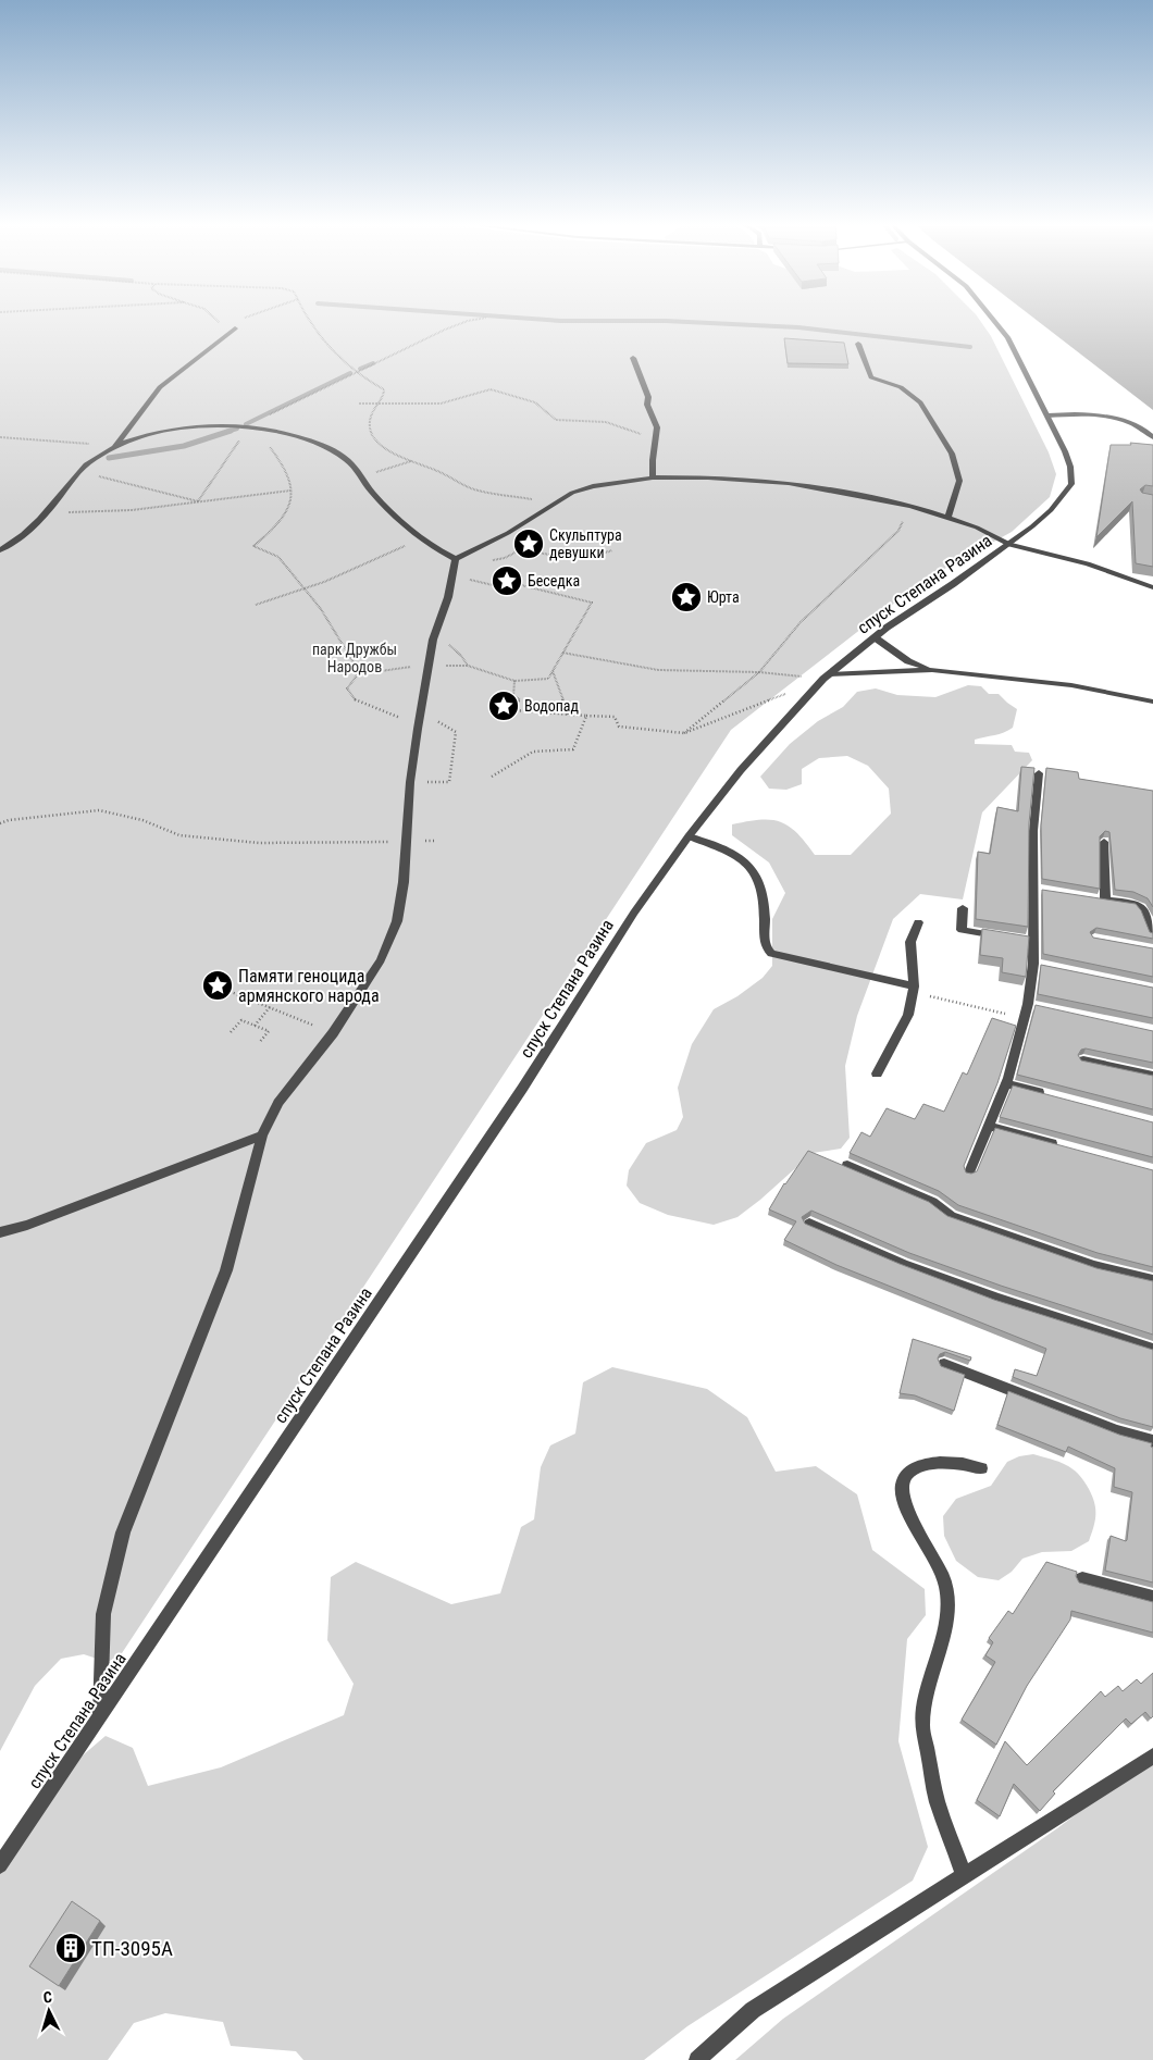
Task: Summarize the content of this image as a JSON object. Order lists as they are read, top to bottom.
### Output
{
  "streets": {
    "street": ["спуск Степана Разина"]
  },
  "parks": ["парк Дружбы Народов"],
  "places": {
    "place": [
      "Скульптура девушки",
      "Беседка",
      "Юрта",
      "Водопад",
      "Памяти геноцида армянского народа"
    ],
    "building": ["ТП-3095А"]
  },
  "north": "top"
}
